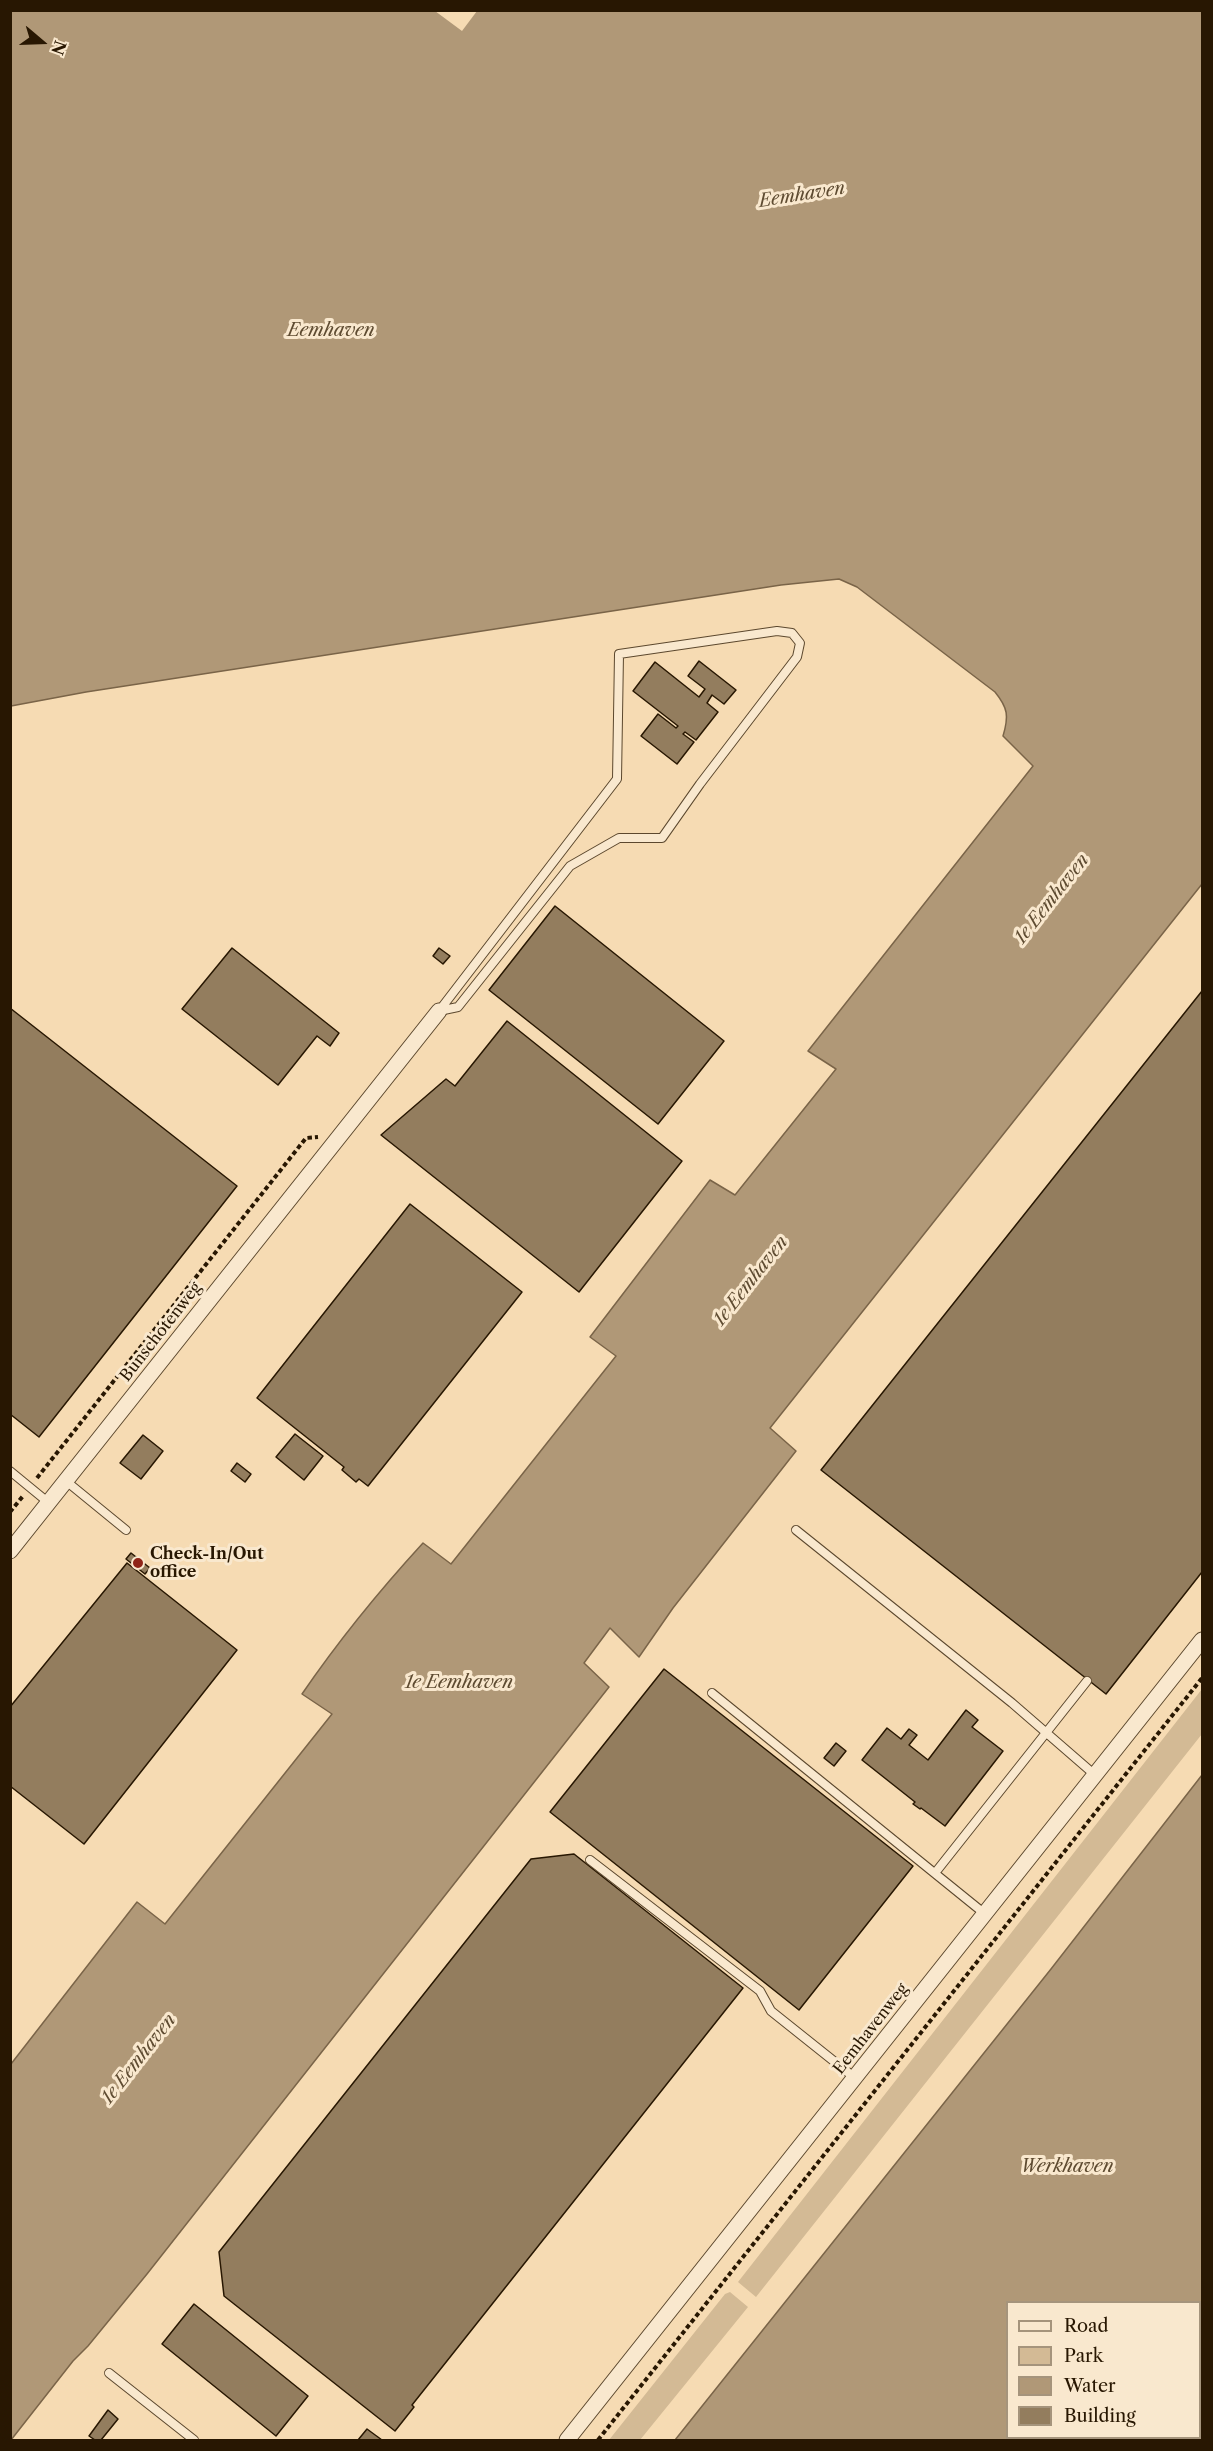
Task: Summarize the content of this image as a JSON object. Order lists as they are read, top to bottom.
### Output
{
  "streets": {
    "street": ["Bunschotenweg", "Eemhavenweg"]
  },
  "water": ["Eemhaven", "1e Eemhaven", "Werkhaven"],
  "places": ["Check-In/Out office"],
  "legend": [
    "Road",
    "Park",
    "Water",
    "Building"
  ],
  "north": "right"
}
